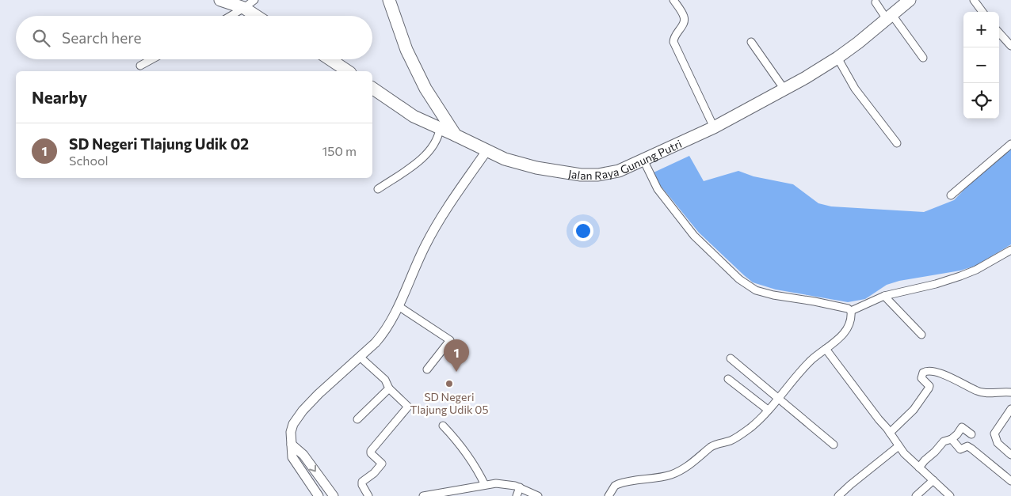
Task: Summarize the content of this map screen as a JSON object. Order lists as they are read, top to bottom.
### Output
{
  "streets": {
    "main road": ["Jalan Raya Gunung Putri"]
  },
  "places": ["SD Negeri Tlajung Udik 05"],
  "page": {
    "map_buttons": ["+", "−"],
    "search": "Search here",
    "heading": "Nearby",
    "list": [
      {
        "mark": "1",
        "name": "SD Negeri Tlajung Udik 02",
        "note": "School",
        "value": "150 m"
      }
    ],
    "pins": "1"
  }
}
